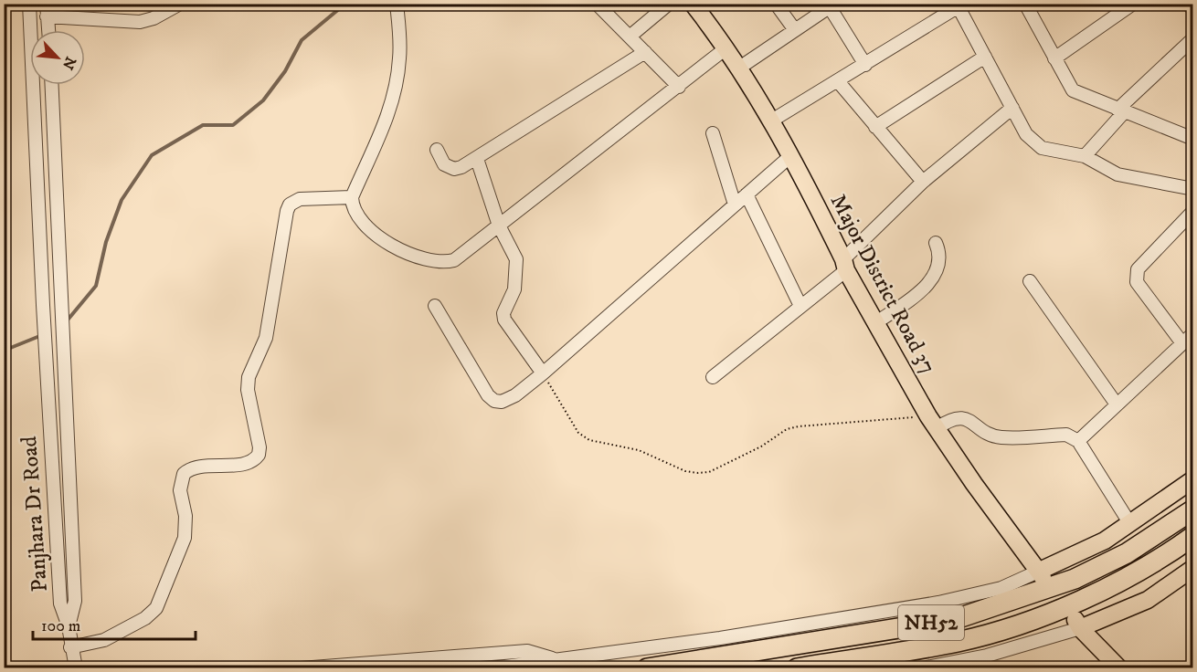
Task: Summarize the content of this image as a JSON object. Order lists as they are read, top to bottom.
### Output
{
  "streets": {
    "highway": ["NH52"],
    "main road": ["Major District Road 37"],
    "street": ["Panjhara Dr Road"]
  },
  "scale_bar": "100 m",
  "north": "bottom right"
}
